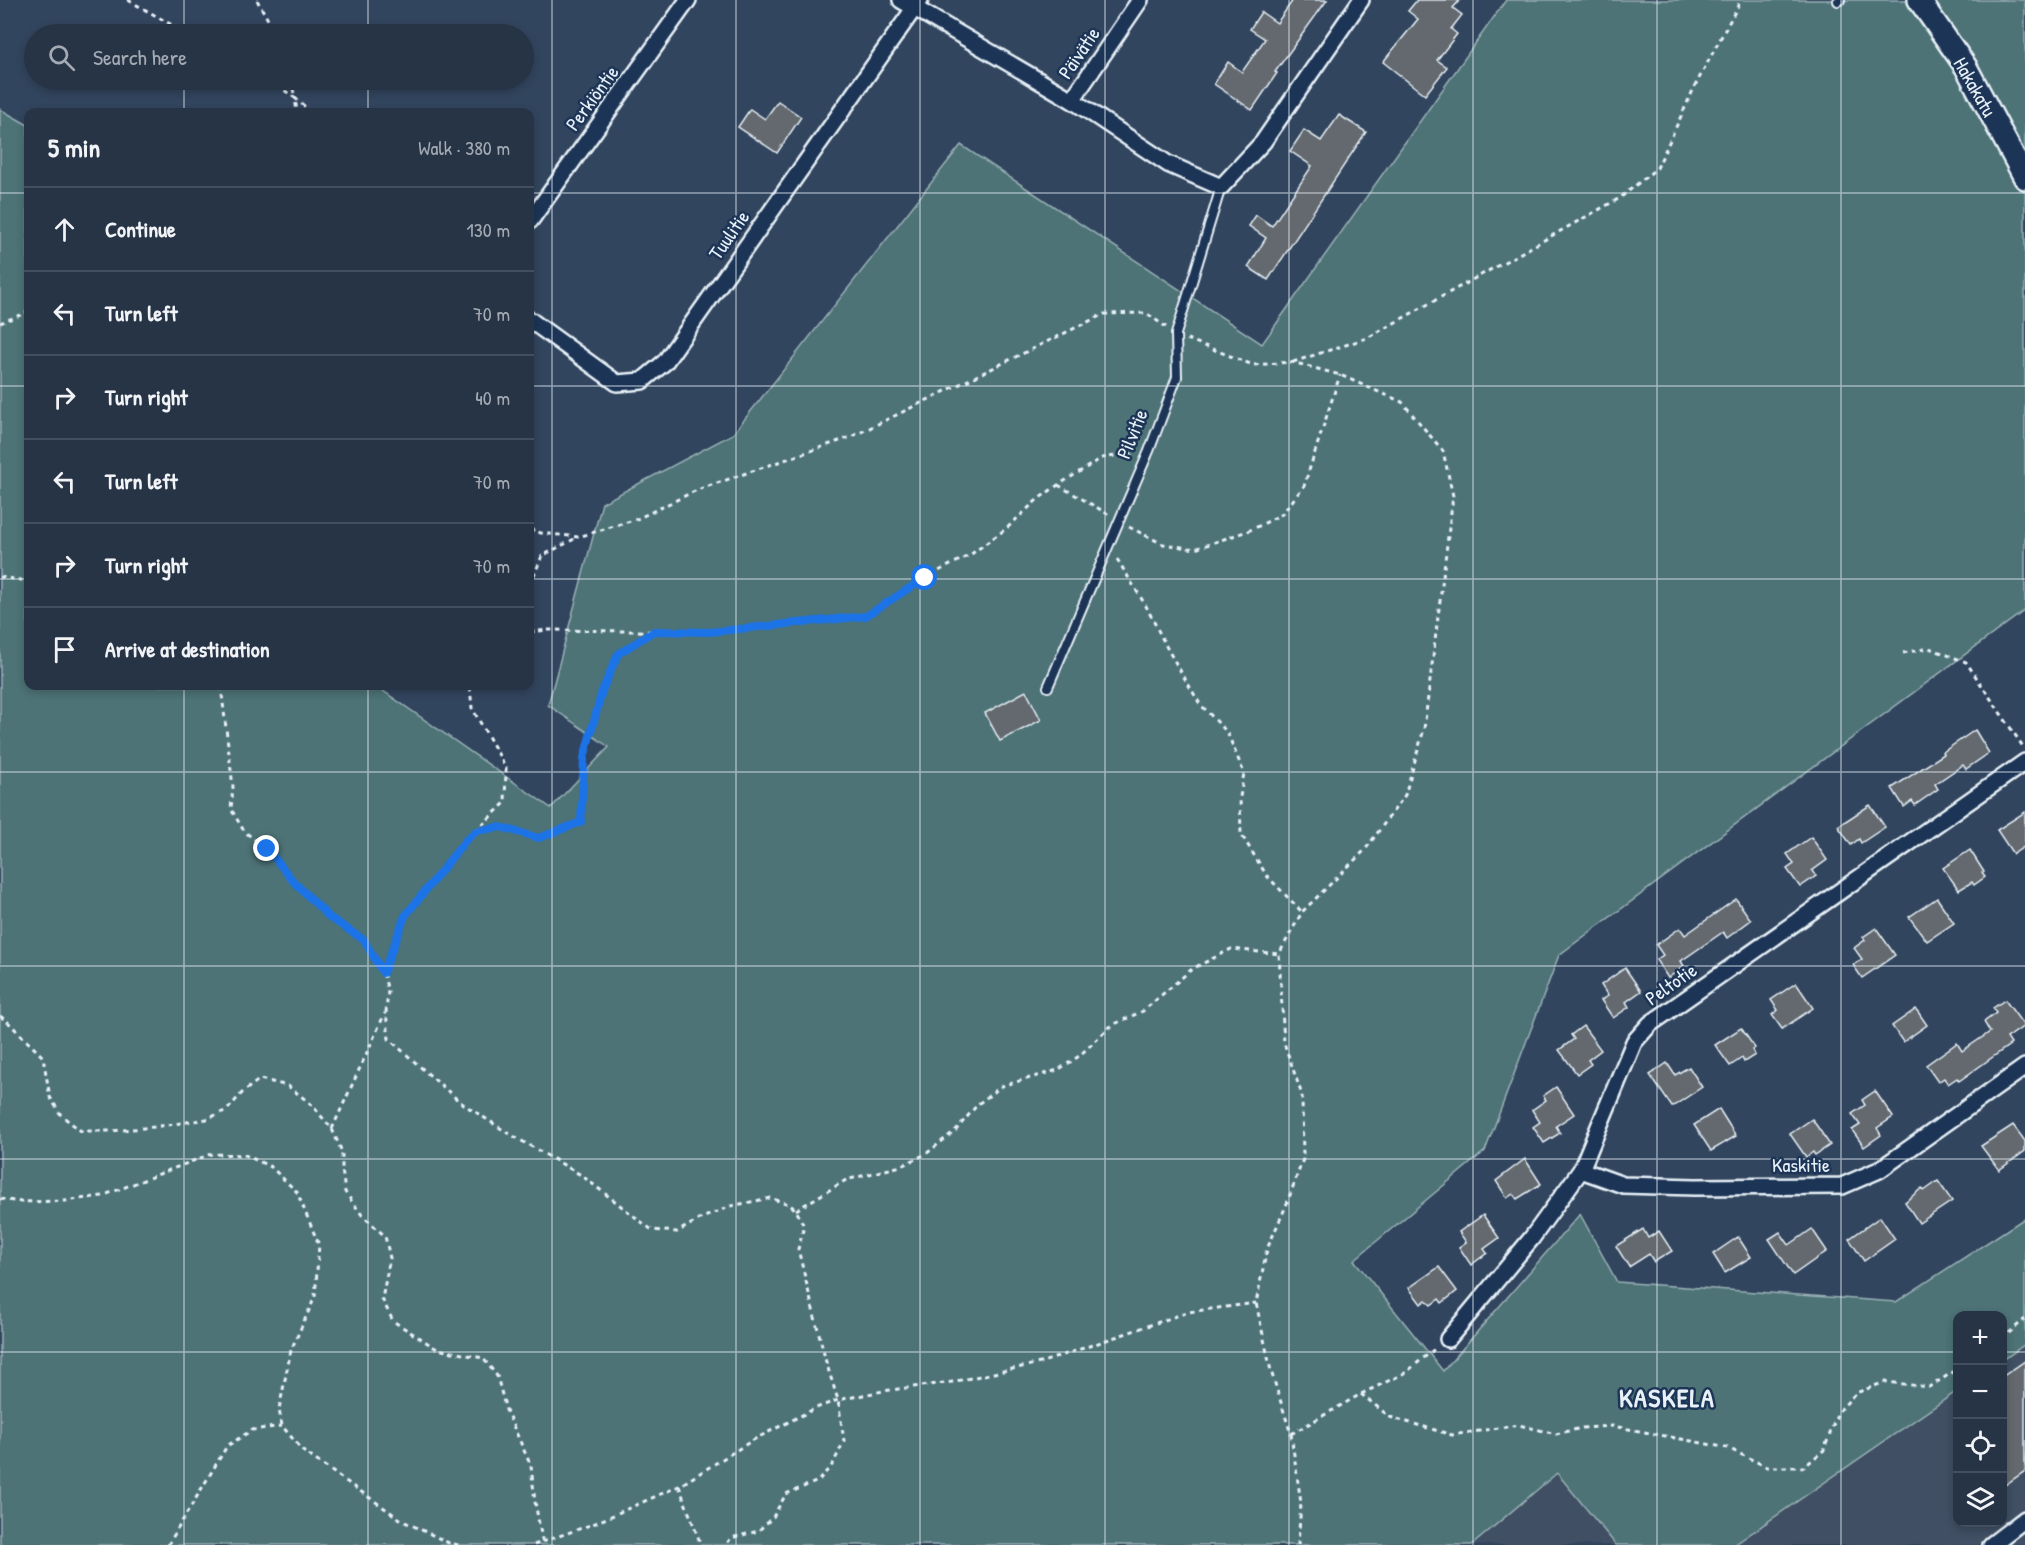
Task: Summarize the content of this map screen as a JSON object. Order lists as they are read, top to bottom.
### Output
{
  "streets": {
    "street": [
      "Päivätie",
      "Hakakatu",
      "Perkiöntie",
      "Tuulitie",
      "Pilvitie",
      "Peltotie",
      "Kaskitie"
    ]
  },
  "crossings": [
    ["Peltotie", "Kaskitie"]
  ],
  "districts": ["KASKELA"],
  "page": {
    "search": "Search here",
    "heading": ["5 min", "Walk · 380 m"],
    "list": [
      ["Continue", "130 m"],
      ["Turn left", "70 m"],
      ["Turn right", "40 m"],
      ["Turn left", "70 m"],
      ["Turn right", "70 m"],
      "Arrive at destination"
    ],
    "map_buttons": ["+", "−"]
  }
}
